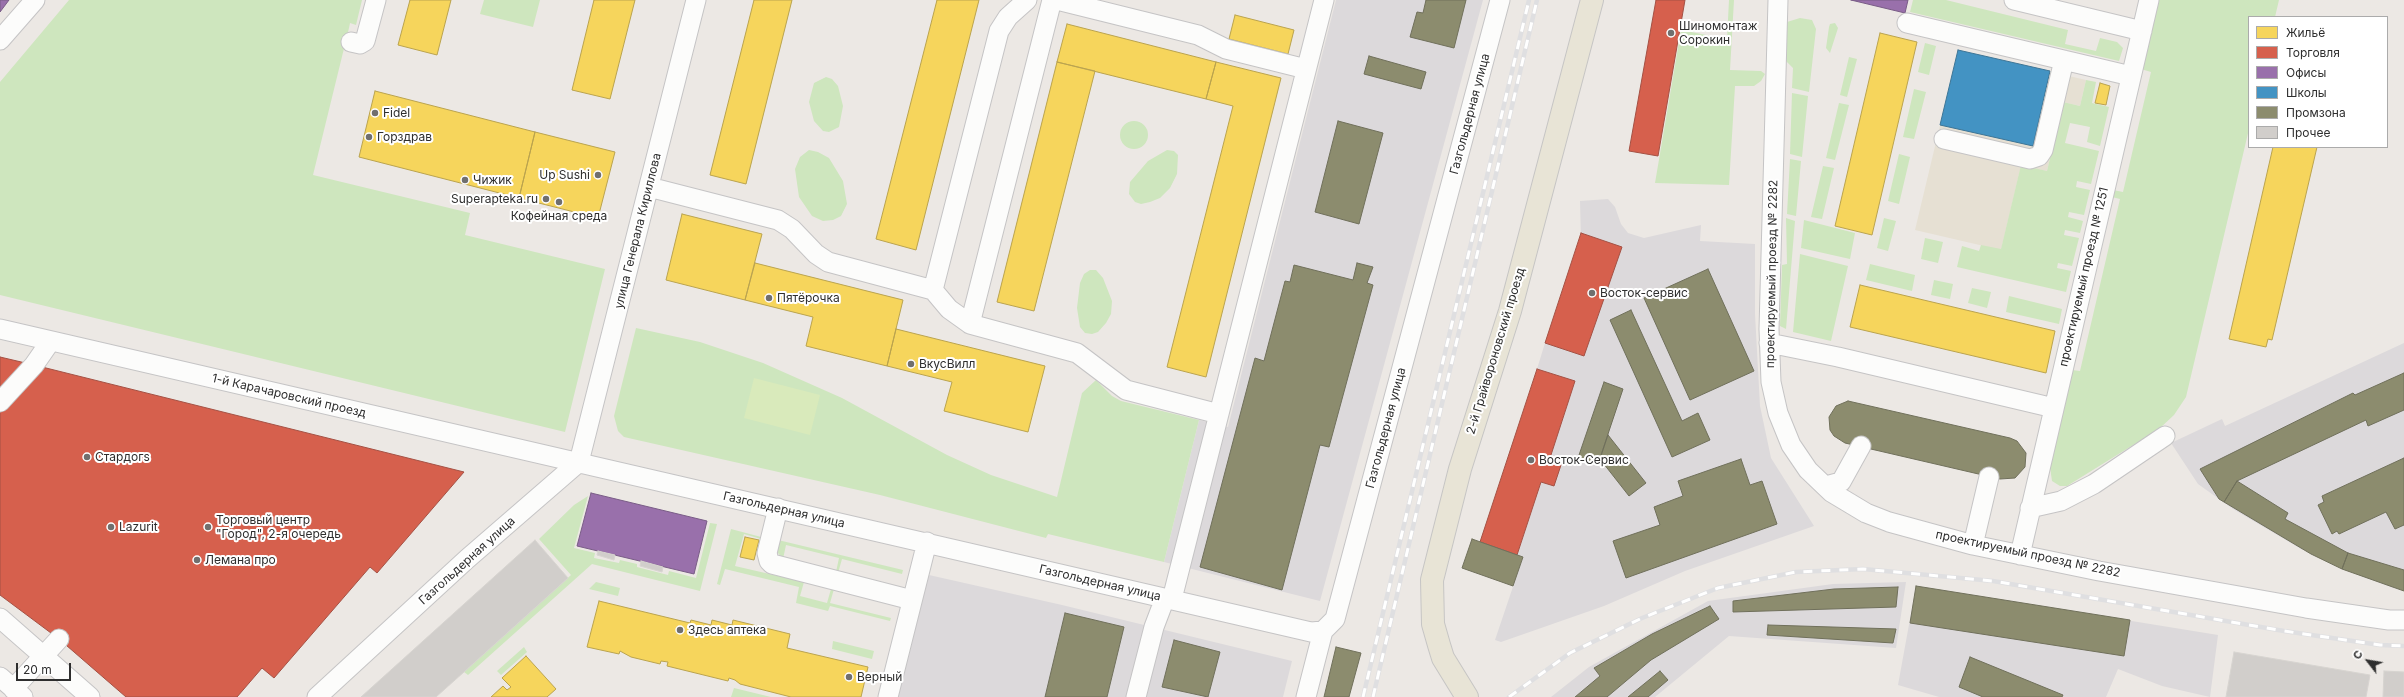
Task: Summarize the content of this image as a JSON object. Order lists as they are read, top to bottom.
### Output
{
  "streets": {
    "main road": ["2-й Грайвороновский проезд"],
    "street": [
      "Газгольдерная улица",
      "улица Генерала Кириллова",
      "проектируемый проезд № 2282",
      "проектируемый проезд № 1251",
      "1-й Карачаровский проезд"
    ]
  },
  "crossings": [
    ["Газгольдерная улица", "улица Генерала Кириллова"],
    ["Газгольдерная улица", "1-й Карачаровский проезд"],
    ["улица Генерала Кириллова", "1-й Карачаровский проезд"],
    ["проектируемый проезд № 2282", "проектируемый проезд № 1251"]
  ],
  "places": [
    "Шиномонтаж Сорокин",
    "Fidel",
    "Горздрав",
    "Up Sushi",
    "Чижик",
    "Superapteka.ru",
    "Кофейная среда",
    "Восток-сервис",
    "Пятёрочка",
    "ВкусВилл",
    "Стардогs",
    "Восток-Сервис",
    "Lazurit",
    "Торговый центр \"Город\", 2-я очередь",
    "Лемана про",
    "Здесь аптека",
    "Верный"
  ],
  "legend": [
    "Жильё",
    "Торговля",
    "Офисы",
    "Школы",
    "Промзона",
    "Прочее"
  ],
  "scale_bar": "20 m",
  "north": "top left"
}
